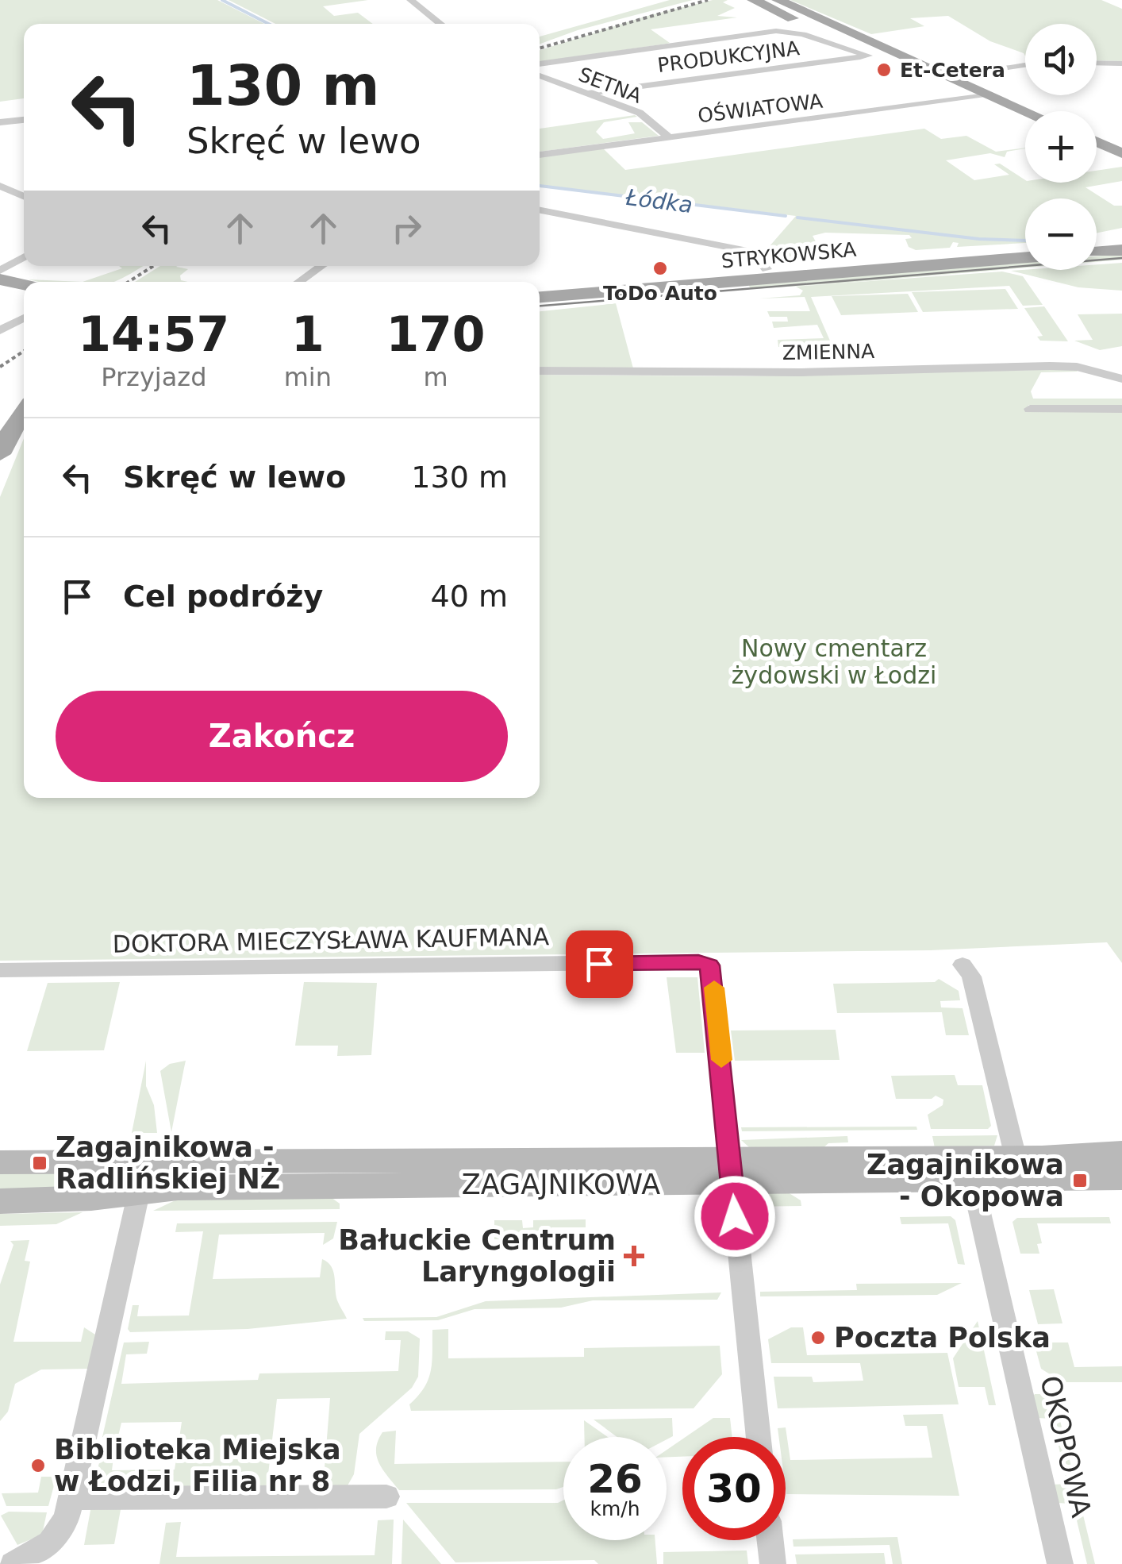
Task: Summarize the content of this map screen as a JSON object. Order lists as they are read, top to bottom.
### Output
{
  "streets": {
    "main road": ["STRYKOWSKA"],
    "street": [
      "PRODUKCYJNA",
      "SETNA",
      "OŚWIATOWA",
      "ZMIENNA",
      "DOKTORA MIECZYSŁAWA KAUFMANA",
      "ZAGAJNIKOWA",
      "OKOPOWA"
    ]
  },
  "crossings": [
    ["PRODUKCYJNA", "SETNA"],
    ["SETNA", "OŚWIATOWA"],
    ["DOKTORA MIECZYSŁAWA KAUFMANA", "ZAGAJNIKOWA"],
    ["ZAGAJNIKOWA", "OKOPOWA"]
  ],
  "water": ["Łódka"],
  "parks": ["Nowy cmentarz żydowski w Łodzi"],
  "places": {
    "other": [
      "Et-Cetera",
      "ToDo Auto",
      "Poczta Polska",
      "Biblioteka Miejska w Łodzi, Filia nr 8"
    ],
    "transit": ["Zagajnikowa - Radlińskiej NŻ", "Zagajnikowa - Okopowa"],
    "health": ["Bałuckie Centrum Laryngologii"]
  },
  "page": {
    "map_buttons": ["+", "−"],
    "turn": ["130 m", "Skręć w lewo"],
    "eta": [
      "14:57",
      "Przyjazd",
      "1",
      "min",
      "170",
      "m"
    ],
    "list": [
      {
        "name": "Skręć w lewo",
        "value": "130 m"
      },
      {
        "name": "Cel podróży",
        "value": "40 m"
      }
    ],
    "buttons": "Zakończ",
    "speed": "26 km/h",
    "limit": "30"
  }
}
